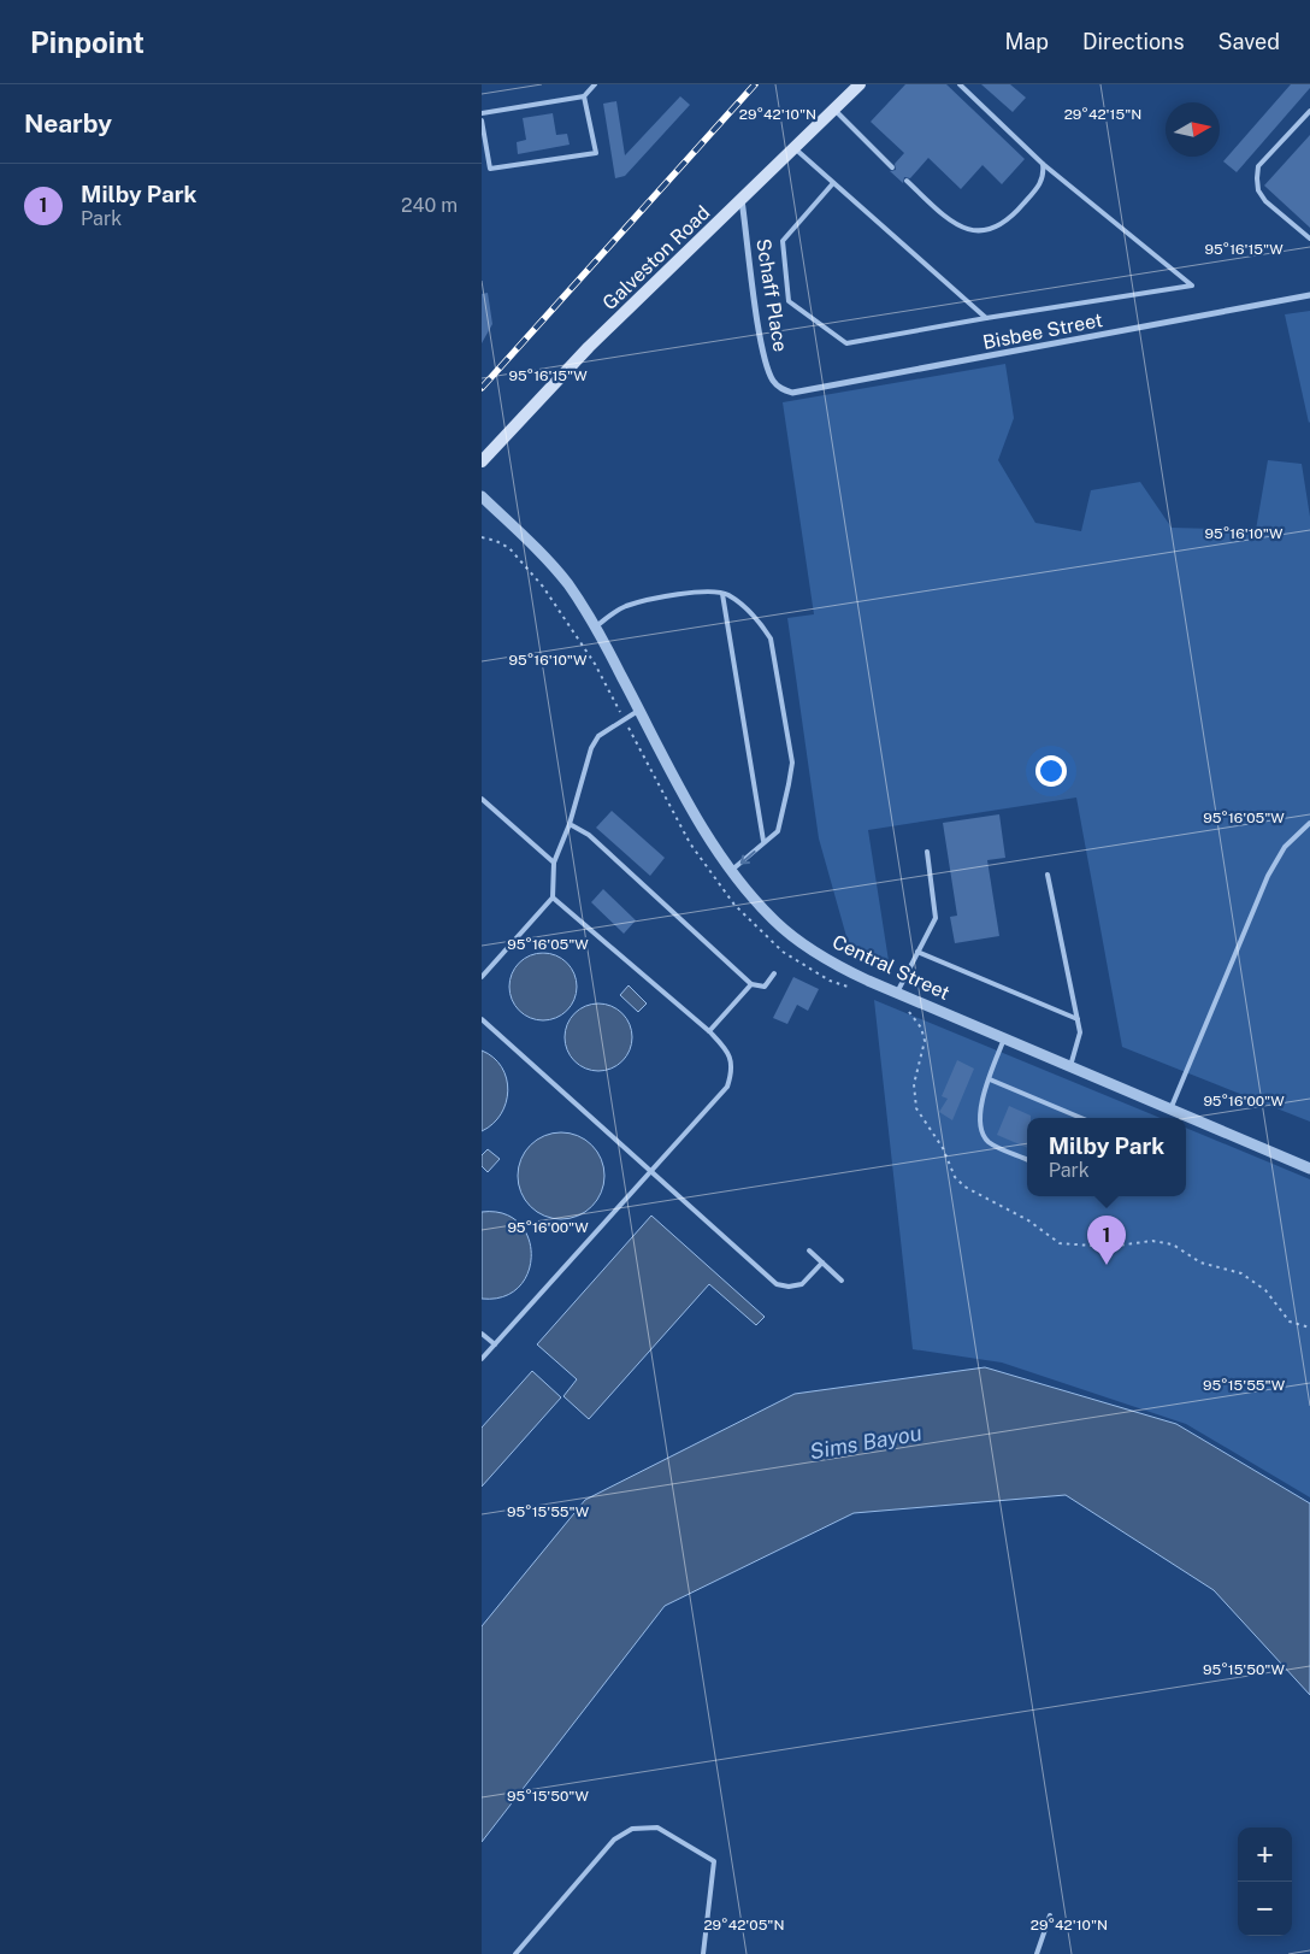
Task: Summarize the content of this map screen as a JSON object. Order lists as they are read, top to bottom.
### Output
{
  "streets": {
    "main road": ["Galveston Road"],
    "street": ["Schaff Place", "Bisbee Street", "Central Street"]
  },
  "crossings": [
    ["Galveston Road", "Schaff Place"],
    ["Schaff Place", "Bisbee Street"]
  ],
  "water": ["Sims Bayou"],
  "north": "right",
  "page": {
    "header": "Pinpoint",
    "nav": ["Map", "Directions", "Saved"],
    "heading": "Nearby",
    "list": [
      {
        "mark": "1",
        "name": "Milby Park",
        "note": "Park",
        "value": "240 m"
      }
    ],
    "popup": ["Milby Park", "Park"],
    "pins": "1",
    "map_buttons": ["+", "−"]
  },
  "coordinates": [
    "29°42'10\"N",
    "29°42'15\"N",
    "95°16'15\"W",
    "95°16'10\"W",
    "95°16'05\"W",
    "95°16'00\"W",
    "95°15'55\"W",
    "95°15'50\"W",
    "29°42'05\"N"
  ]
}
